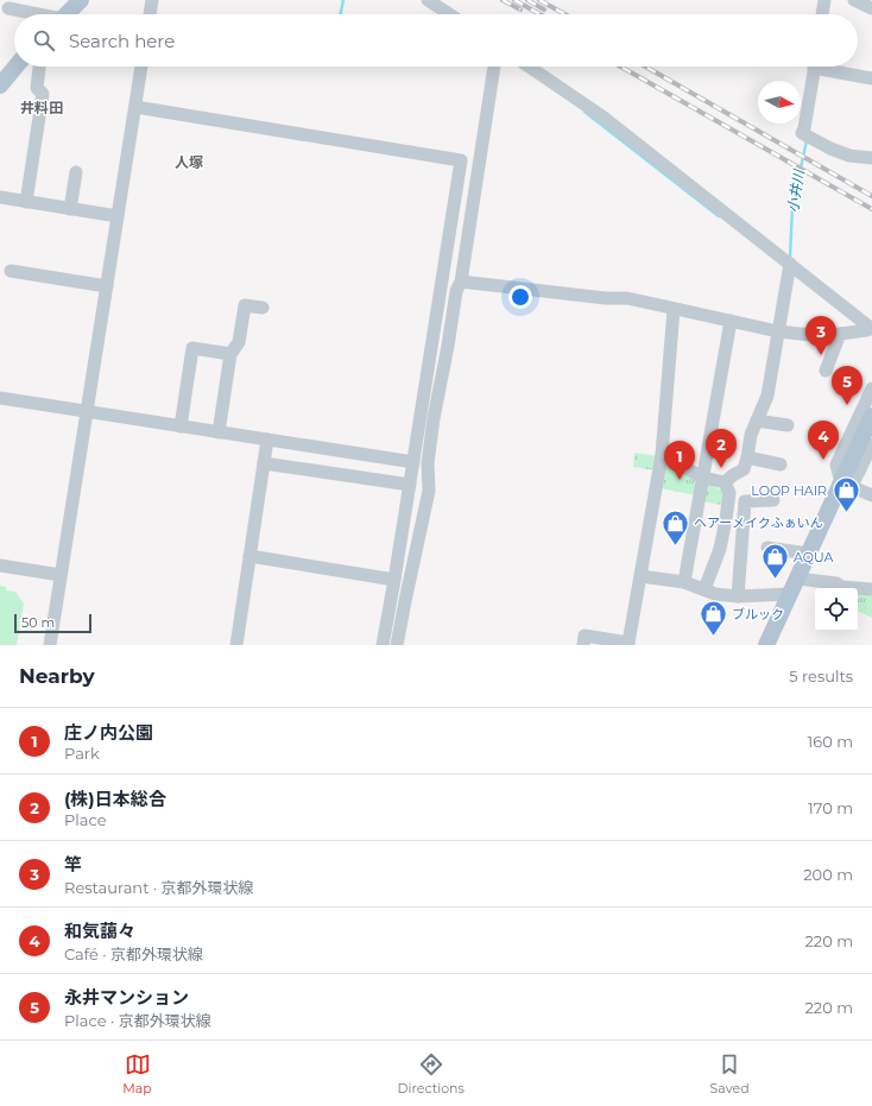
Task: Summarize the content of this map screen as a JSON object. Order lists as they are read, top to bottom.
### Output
{
  "districts": ["井料田", "人塚"],
  "water": ["小井川"],
  "places": {
    "shop": [
      "LOOP HAIR",
      "ヘアーメイクふぁいん",
      "AQUA",
      "ブルック"
    ]
  },
  "scale_bar": "50 m",
  "north": "right",
  "page": {
    "search": "Search here",
    "pins": [
      "3",
      "5",
      "4",
      "2",
      "1"
    ],
    "scale": "50 m",
    "heading": ["Nearby", "5 results"],
    "list": [
      {
        "mark": "1",
        "name": "庄ノ内公園",
        "note": "Park",
        "value": "160 m"
      },
      {
        "mark": "2",
        "name": "(株)日本総合",
        "note": "Place",
        "value": "170 m"
      },
      {
        "mark": "3",
        "name": "竿",
        "note": "Restaurant · 京都外環状線",
        "value": "200 m"
      },
      {
        "mark": "4",
        "name": "和気藹々",
        "note": "Café · 京都外環状線",
        "value": "220 m"
      },
      {
        "mark": "5",
        "name": "永井マンション",
        "note": "Place · 京都外環状線",
        "value": "220 m"
      }
    ],
    "nav": ["Map", "Directions", "Saved"]
  }
}
